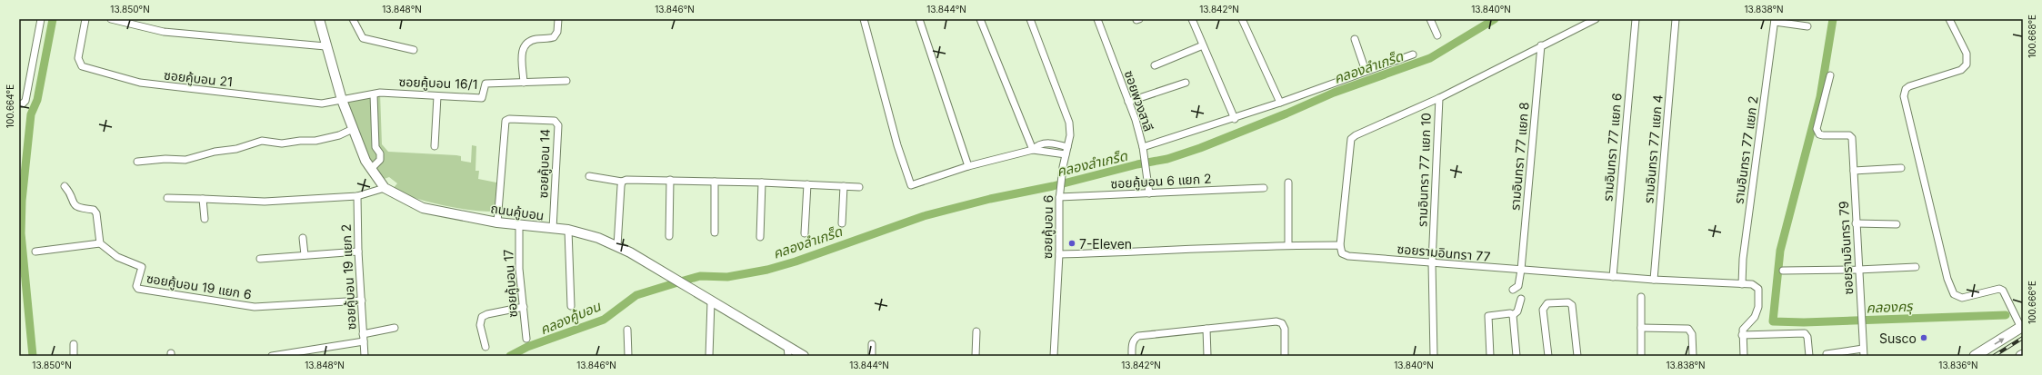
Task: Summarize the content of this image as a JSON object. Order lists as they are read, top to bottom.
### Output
{
  "streets": {
    "main road": ["ถนนคู้บอน"],
    "street": [
      "ซอยคู้บอน 21",
      "ซอยคู้บอน 16/1",
      "ซอยพวงสาลี",
      "รามอินทรา 77 แยก 6",
      "รามอินทรา 77 แยก 4",
      "รามอินทรา 77 แยก 2",
      "รามอินทรา 77 แยก 8",
      "ซอยคู้บอน 14",
      "รามอินทรา 77 แยก 10",
      "ซอยคู้บอน 6 แยก 2",
      "ซอยคู้บอน 6",
      "ซอยรามอินทรา 79",
      "ซอยรามอินทรา 77",
      "ซอยคู้บอน 19 แยก 2",
      "ซอยคู้บอน 17",
      "ซอยคู้บอน 19 แยก 6"
    ]
  },
  "crossings": [
    ["ซอยคู้บอน 21", "ซอยคู้บอน 16/1"],
    ["ซอยคู้บอน 21", "ถนนคู้บอน"],
    ["ซอยคู้บอน 16/1", "ถนนคู้บอน"],
    ["ซอยพวงสาลี", "ซอยคู้บอน 6 แยก 2"],
    ["รามอินทรา 77 แยก 6", "ซอยรามอินทรา 77"],
    ["รามอินทรา 77 แยก 4", "ซอยรามอินทรา 77"],
    ["รามอินทรา 77 แยก 2", "ซอยรามอินทรา 77"],
    ["รามอินทรา 77 แยก 8", "ซอยรามอินทรา 77"],
    ["ซอยคู้บอน 14", "ถนนคู้บอน"],
    ["รามอินทรา 77 แยก 10", "ซอยรามอินทรา 77"],
    ["ซอยคู้บอน 6 แยก 2", "ซอยคู้บอน 6"],
    ["ถนนคู้บอน", "ซอยคู้บอน 17"],
    ["ซอยคู้บอน 19 แยก 2", "ซอยคู้บอน 19 แยก 6"]
  ],
  "water": ["คลองลำเกร็ด", "คลองครุ", "คลองคู้บอน"],
  "places": ["7-Eleven", "Susco"],
  "coordinates": [
    "13.850°N",
    "13.848°N",
    "13.846°N",
    "13.844°N",
    "13.842°N",
    "13.840°N",
    "13.838°N",
    "100.668°E",
    "100.664°E",
    "100.666°E",
    "13.836°N"
  ]
}
